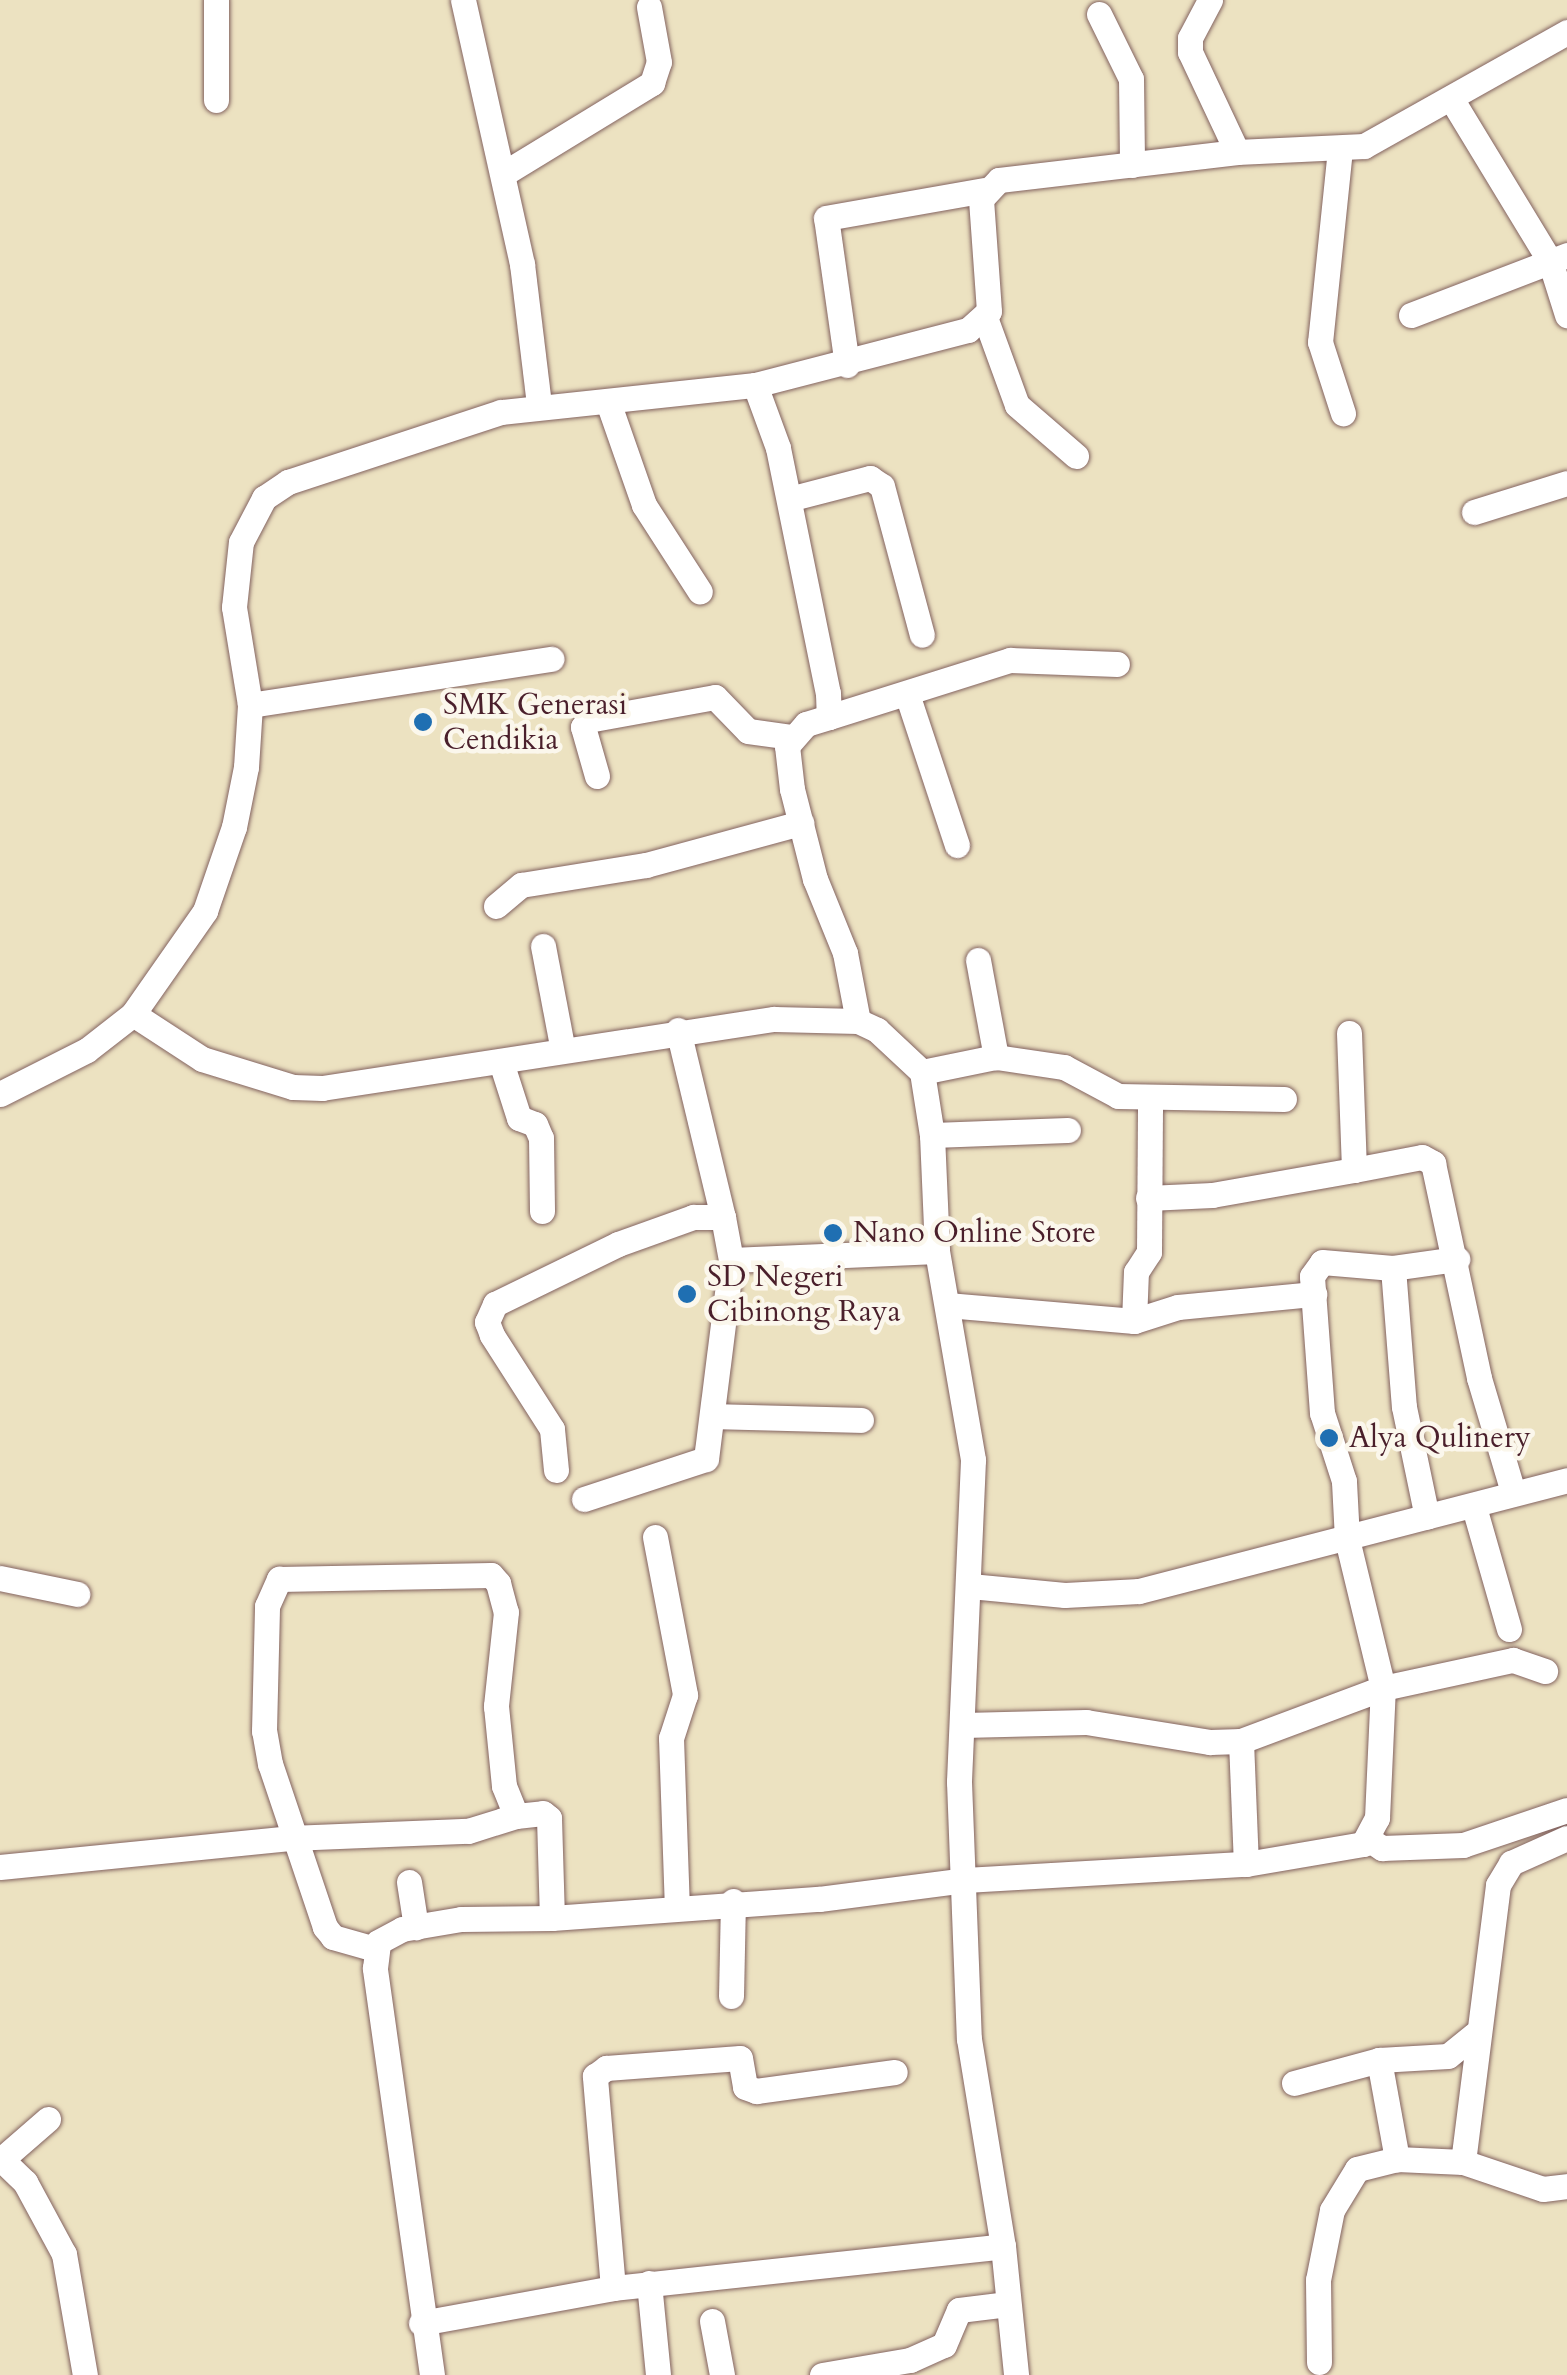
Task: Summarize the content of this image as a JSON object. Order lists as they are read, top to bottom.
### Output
{
  "places": [
    "SMK Generasi Cendikia",
    "Nano Online Store",
    "SD Negeri Cibinong Raya",
    "Alya Qulinery"
  ]
}
